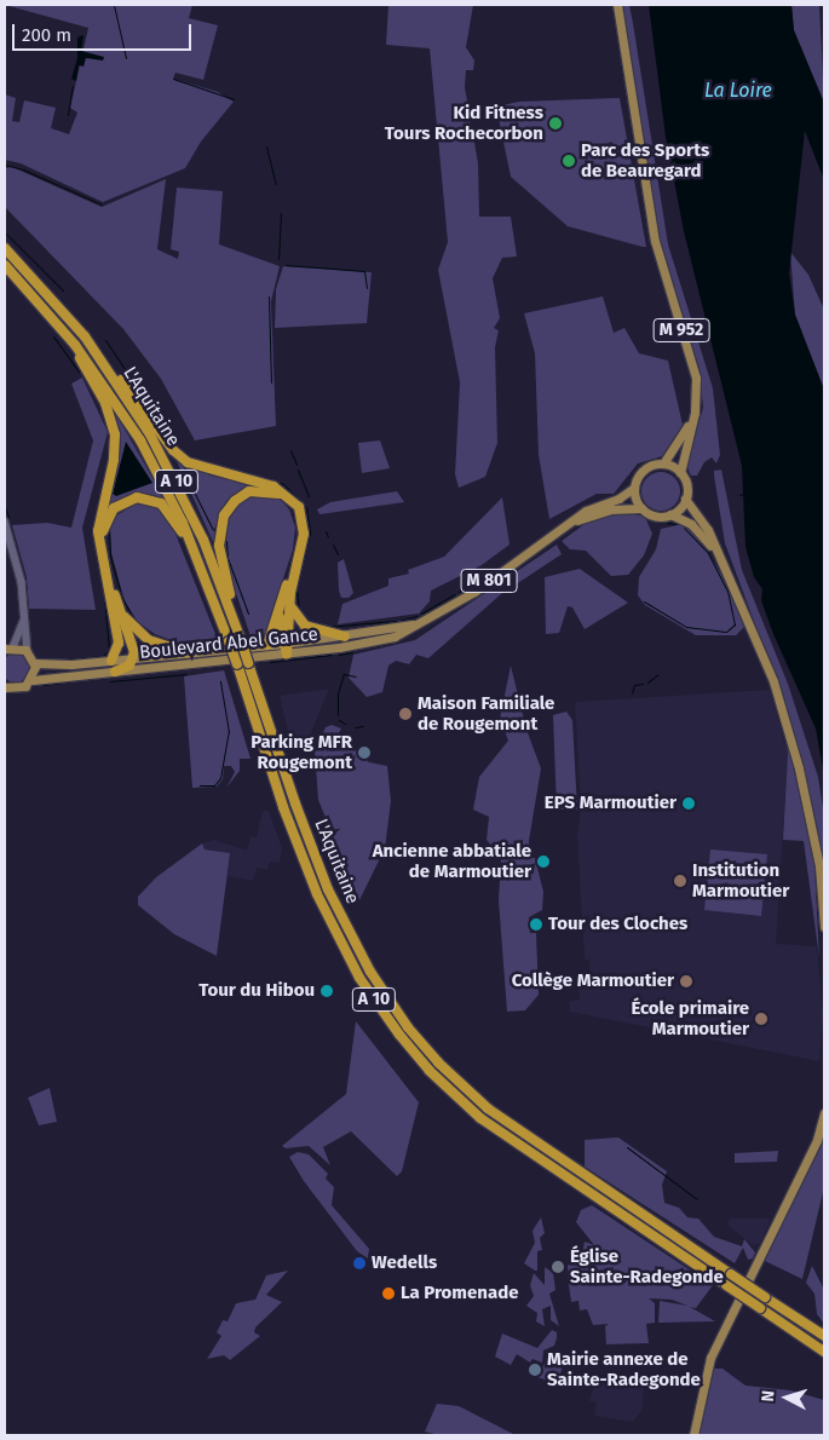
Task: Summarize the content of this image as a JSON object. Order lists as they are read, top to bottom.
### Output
{
  "streets": {
    "highway": ["L'Aquitaine", "A 10"],
    "main road": ["M 952", "M 801", "Boulevard Abel Gance"]
  },
  "crossings": [
    ["M 952", "Boulevard Abel Gance"],
    ["M 801", "Boulevard Abel Gance"]
  ],
  "water": ["La Loire"],
  "places": [
    "Kid Fitness Tours Rochecorbon",
    "Parc des Sports de Beauregard",
    "Maison Familiale de Rougemont",
    "Parking MFR Rougemont",
    "EPS Marmoutier",
    "Ancienne abbatiale de Marmoutier",
    "Institution Marmoutier",
    "Tour des Cloches",
    "Collège Marmoutier",
    "Tour du Hibou",
    "École primaire Marmoutier",
    "Wedells",
    "Église Sainte-Radegonde",
    "La Promenade",
    "Mairie annexe de Sainte-Radegonde"
  ],
  "scale_bar": "200 m",
  "north": "left"
}
